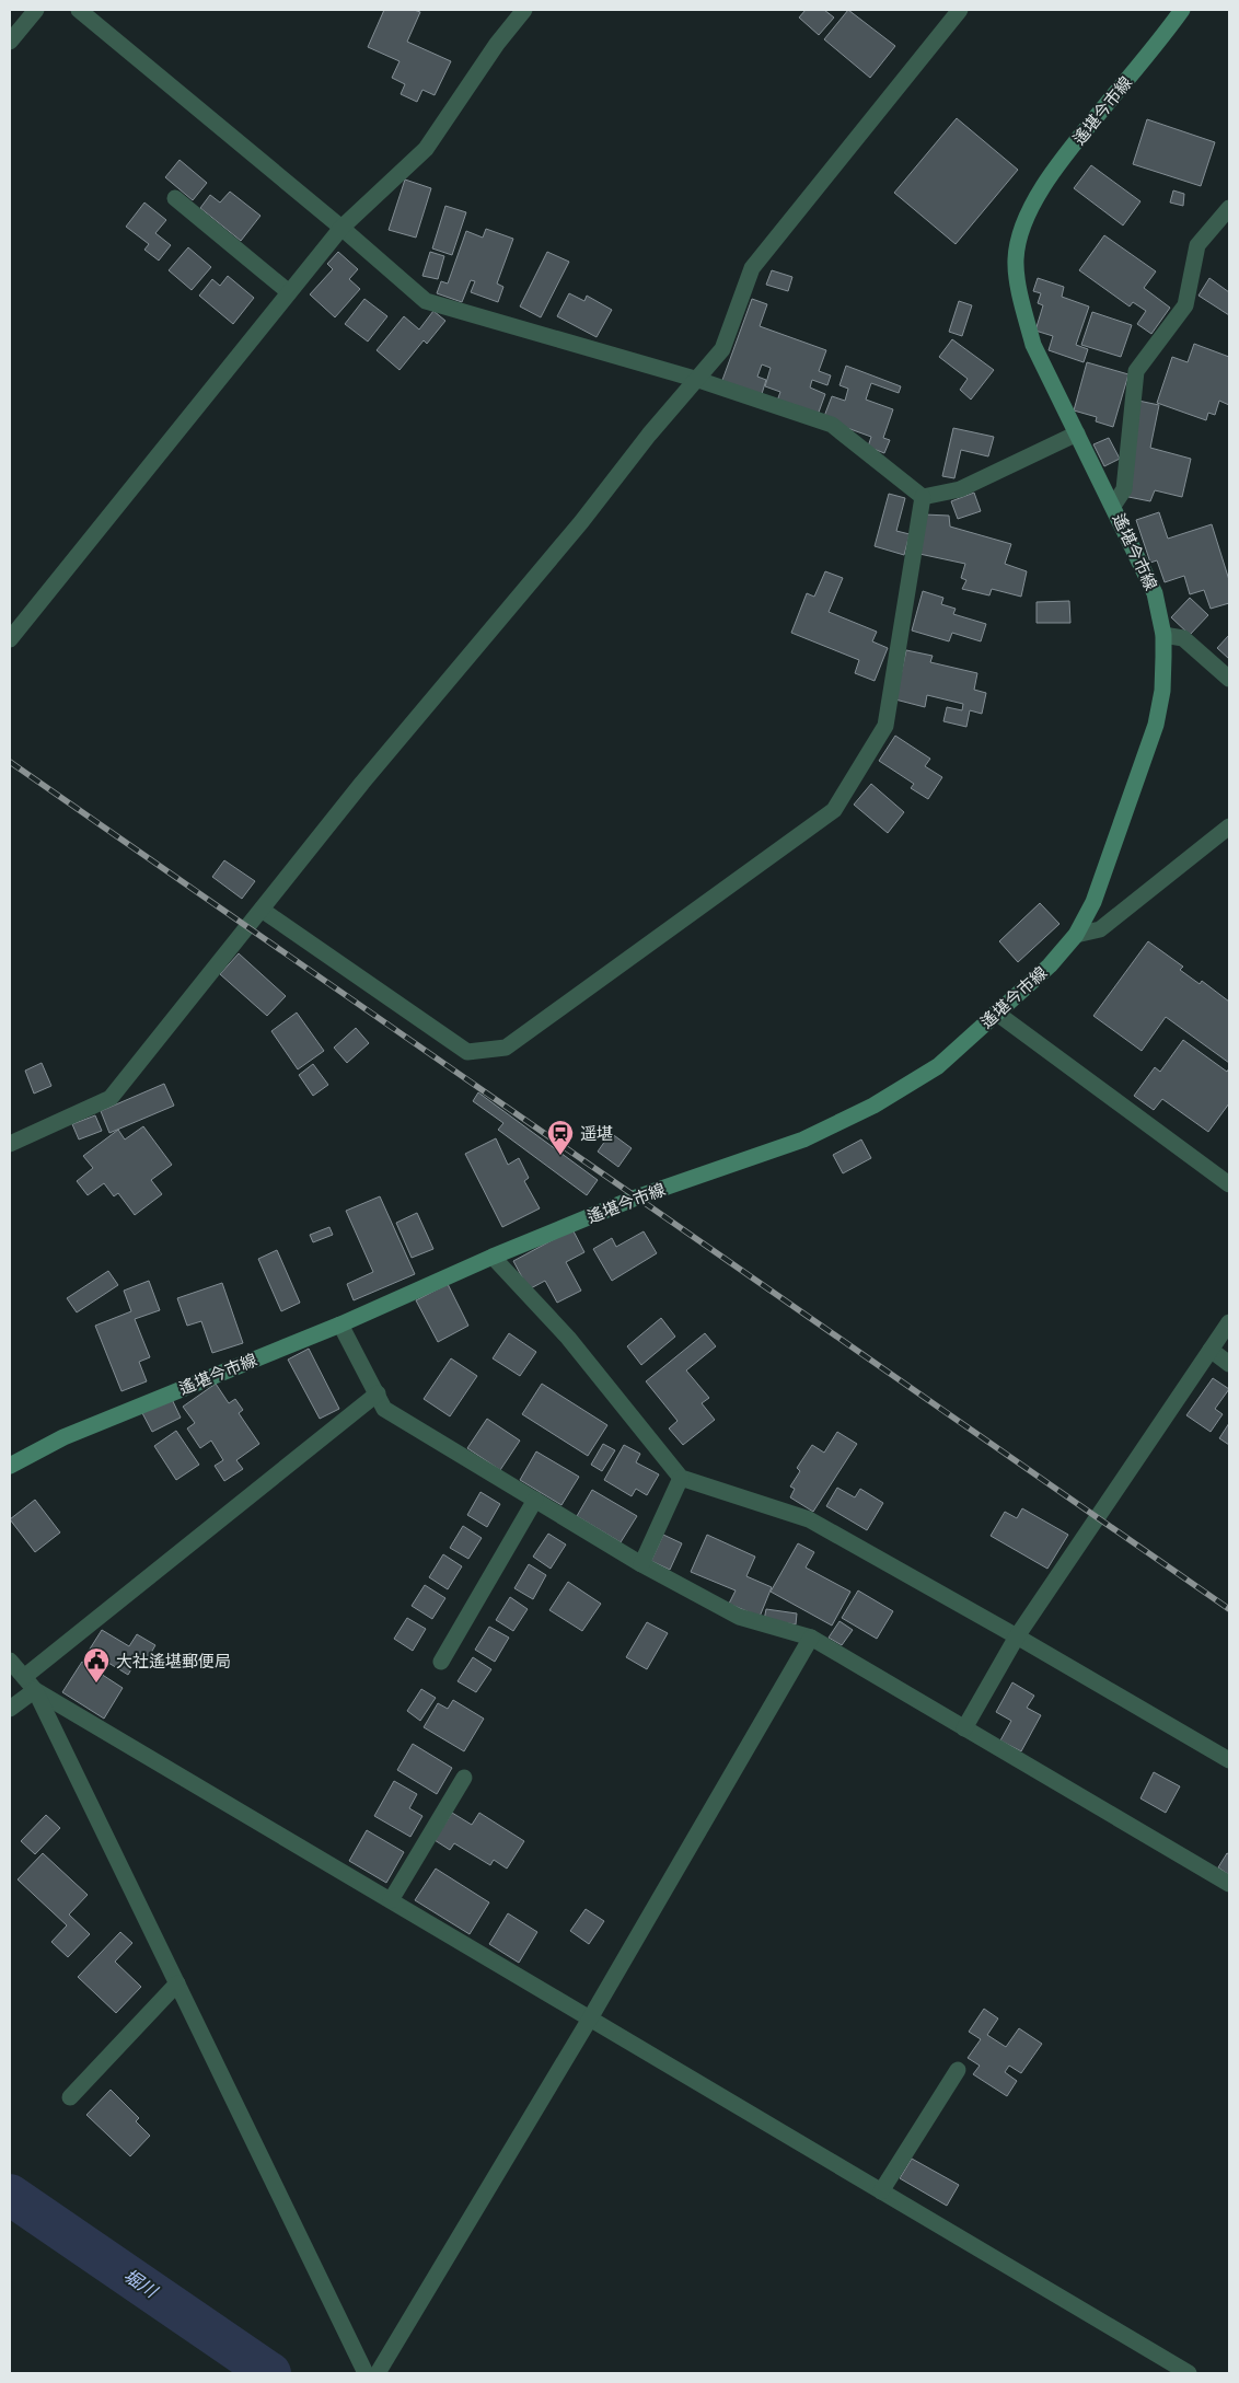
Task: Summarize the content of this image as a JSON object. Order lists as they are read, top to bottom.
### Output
{
  "streets": {
    "main road": ["遙堪今市線"]
  },
  "water": ["堀川"],
  "places": {
    "station": ["遥堪"],
    "public building": ["大社遙堪郵便局"]
  }
}
